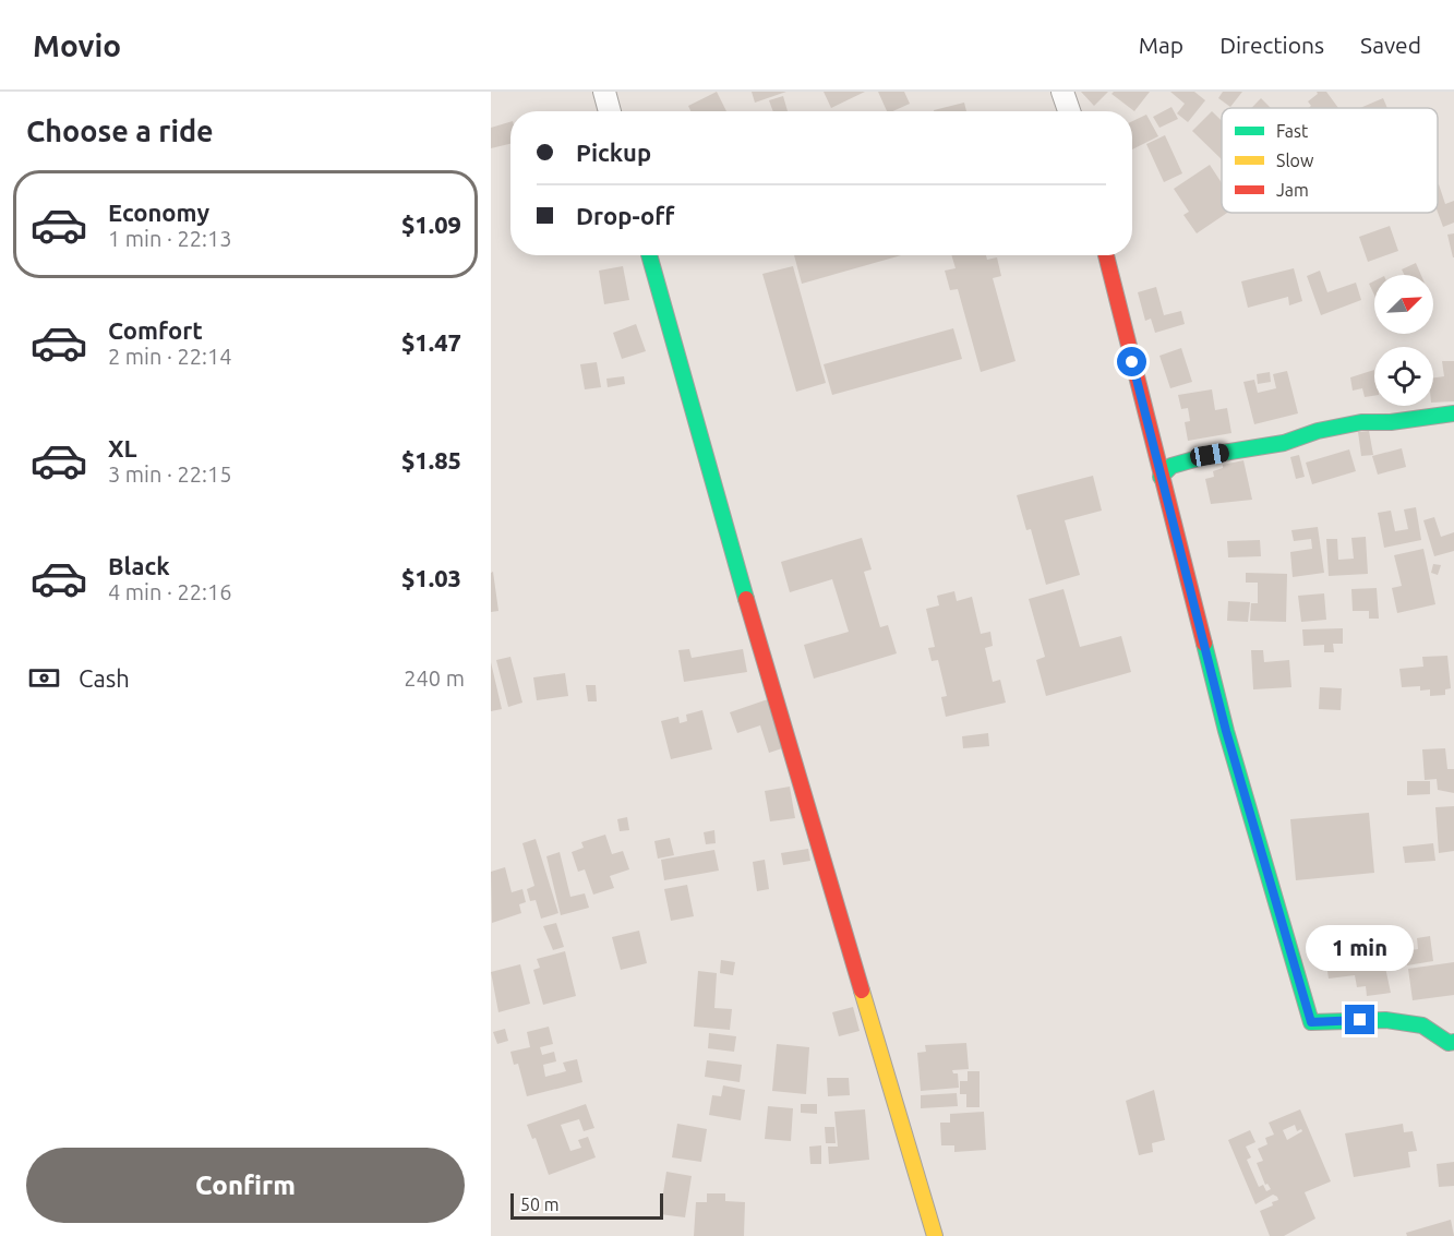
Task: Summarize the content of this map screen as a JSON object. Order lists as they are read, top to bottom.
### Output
{
  "legend": ["Fast", "Slow", "Jam"],
  "scale_bar": "50 m",
  "north": "top right",
  "page": {
    "header": "Movio",
    "nav": ["Map", "Directions", "Saved"],
    "heading": "Choose a ride",
    "banner": ["Pickup", "Drop-off"],
    "list": [
      {
        "name": "Economy",
        "note": "1 min · 22:13",
        "value": "$1.09"
      },
      {
        "name": "Comfort",
        "note": "2 min · 22:14",
        "value": "$1.47"
      },
      {
        "name": "XL",
        "note": "3 min · 22:15",
        "value": "$1.85"
      },
      {
        "name": "Black",
        "note": "4 min · 22:16",
        "value": "$1.03"
      }
    ],
    "pay": ["Cash", "240 m"],
    "bubble": "1 min",
    "buttons": "Confirm",
    "scale": "50 m"
  }
}
